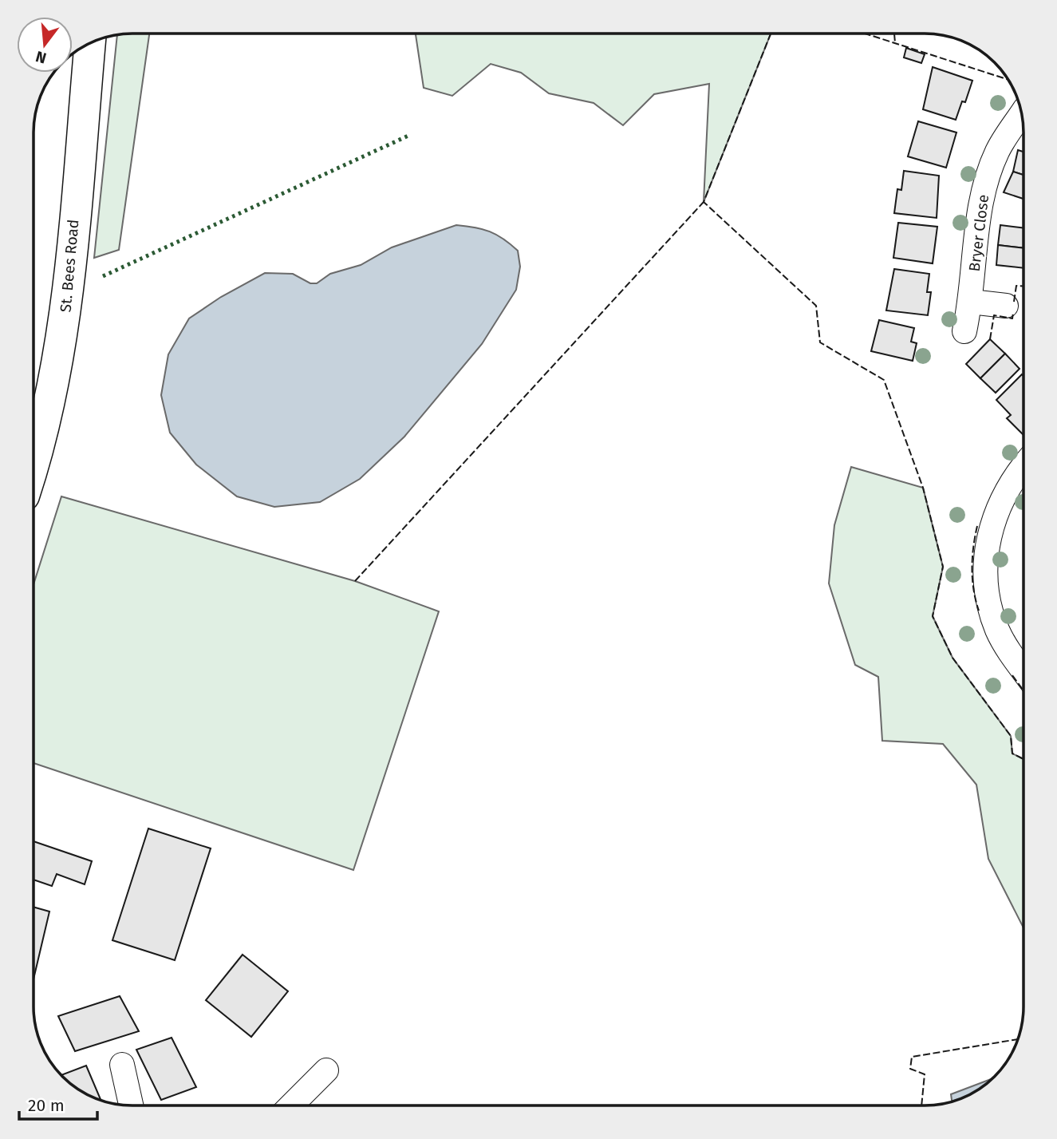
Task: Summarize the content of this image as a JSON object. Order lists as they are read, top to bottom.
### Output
{
  "streets": {
    "main road": ["St. Bees Road"],
    "street": ["Bryer Close"]
  },
  "scale_bar": "20 m",
  "north": "bottom"
}
